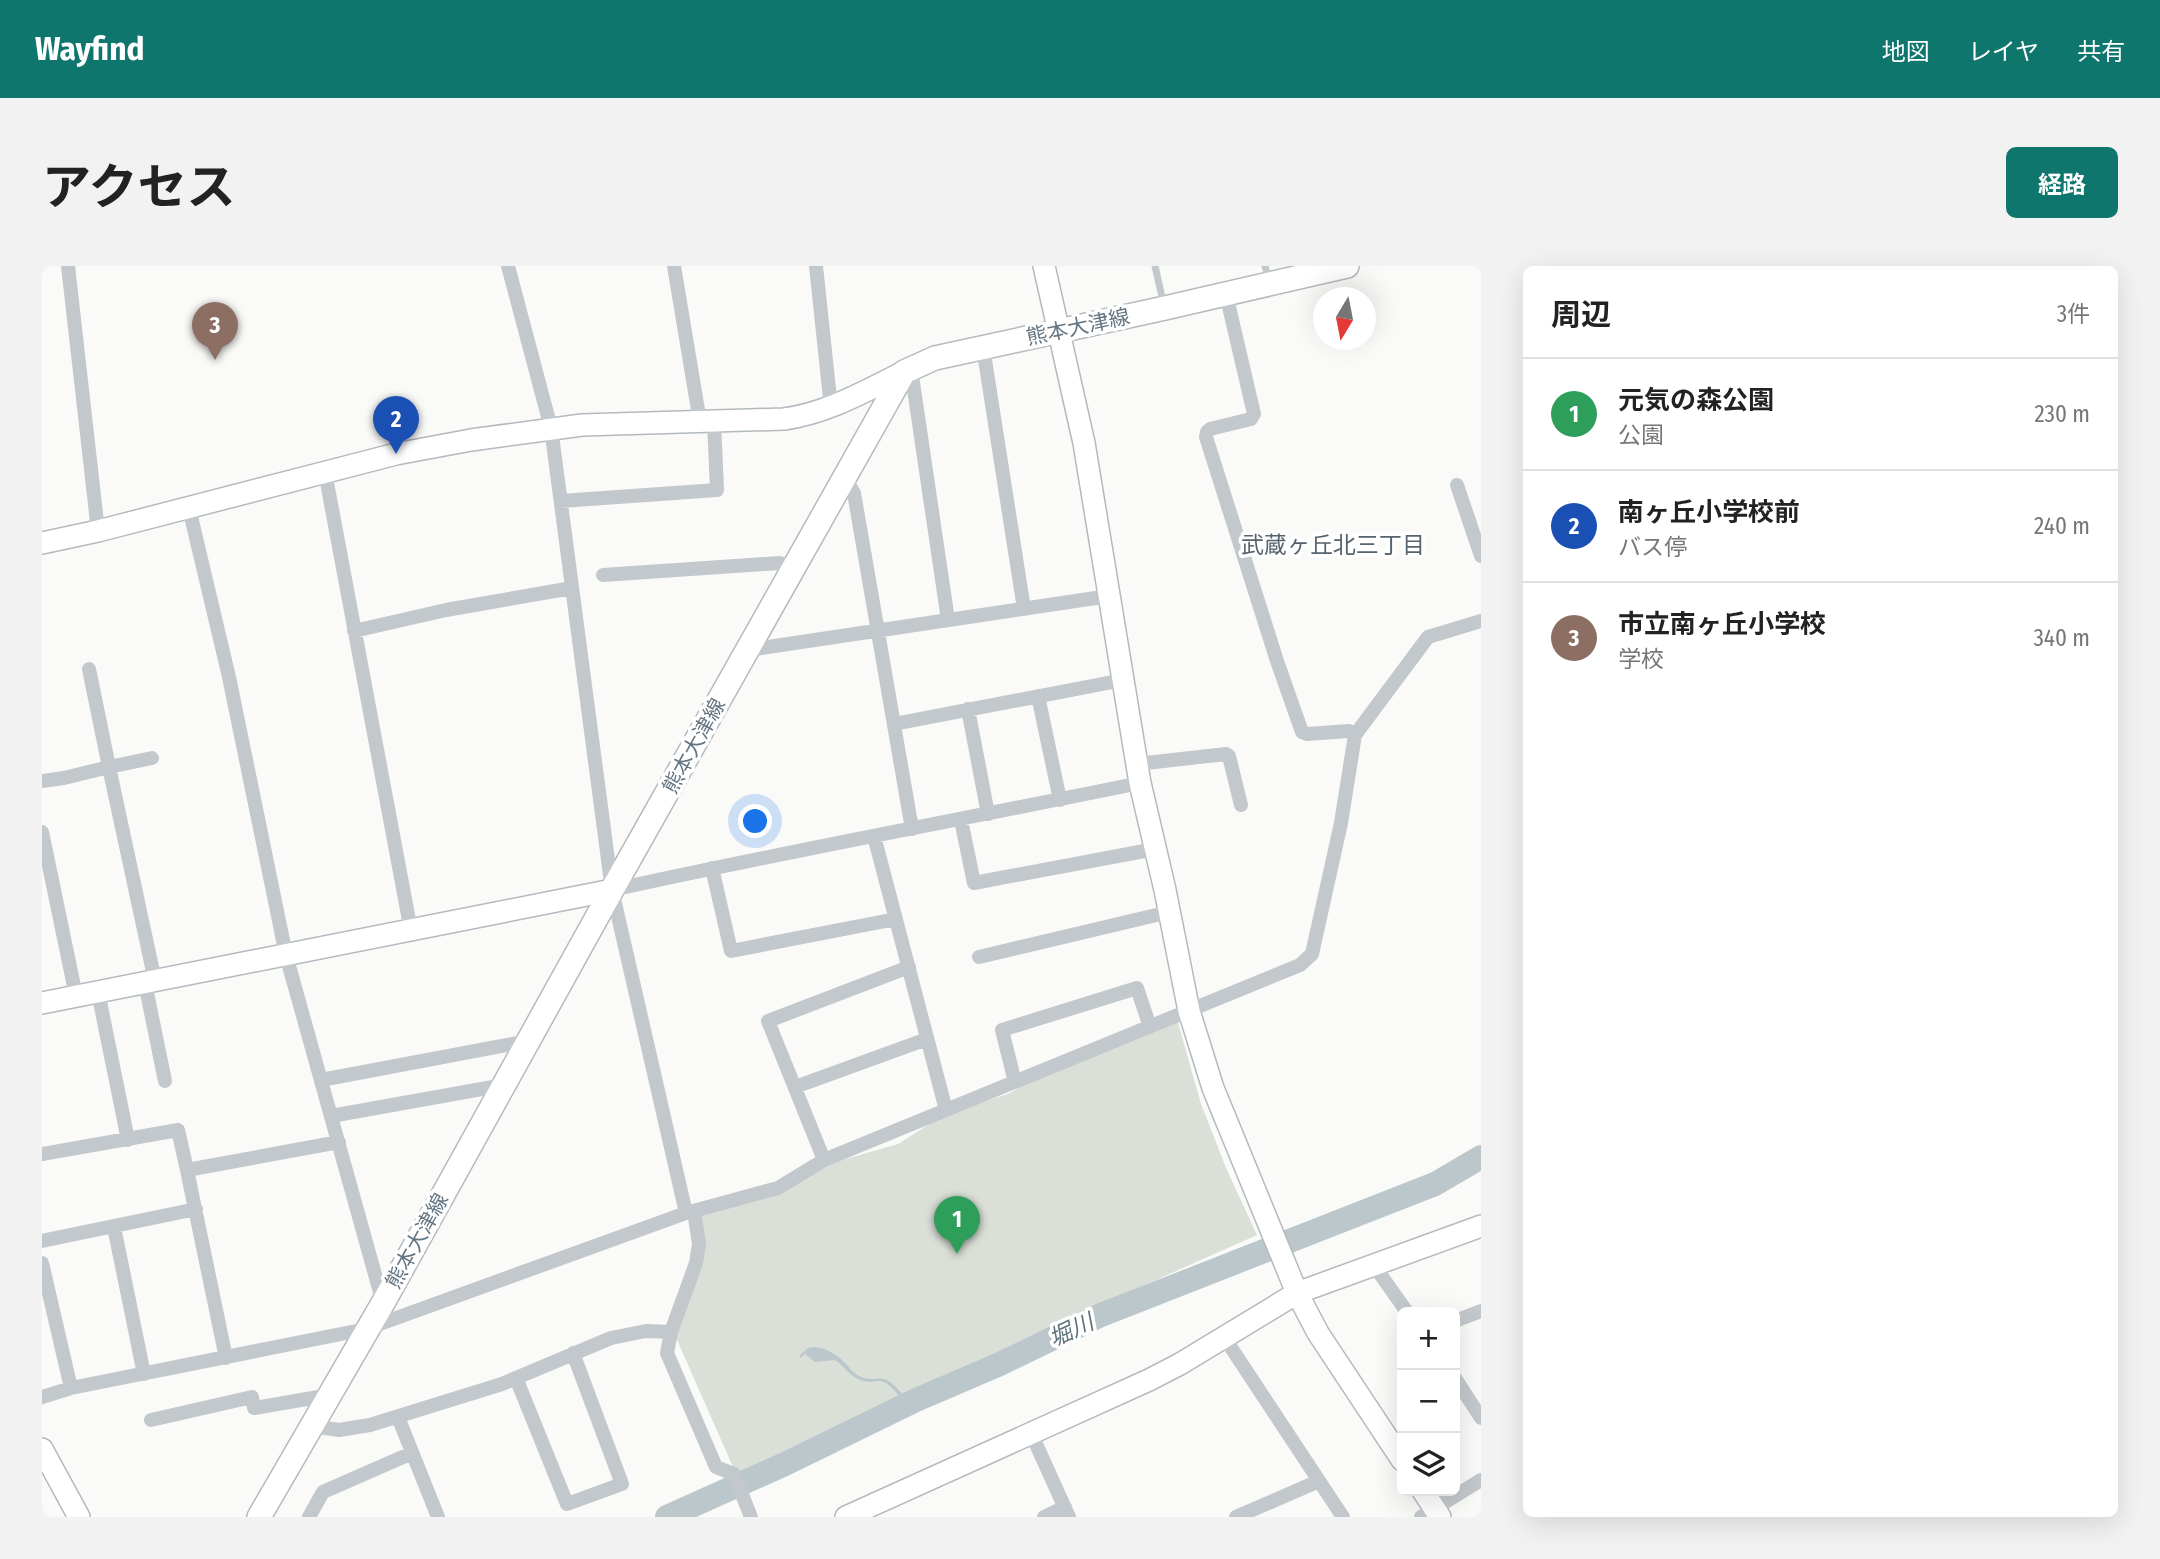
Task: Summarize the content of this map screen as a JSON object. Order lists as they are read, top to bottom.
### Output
{
  "streets": {
    "main road": ["熊本大津線"]
  },
  "districts": ["武蔵ヶ丘北三丁目"],
  "water": ["堀川"],
  "north": "bottom",
  "page": {
    "header": "Wayfind",
    "nav": ["地図", "レイヤ", "共有"],
    "title": "アクセス",
    "buttons": "経路",
    "heading": ["周辺", "3件"],
    "pins": ["3", "2", "1"],
    "list": [
      {
        "mark": "1",
        "name": "元気の森公園",
        "note": "公園",
        "value": "230 m"
      },
      {
        "mark": "2",
        "name": "南ヶ丘小学校前",
        "note": "バス停",
        "value": "240 m"
      },
      {
        "mark": "3",
        "name": "市立南ヶ丘小学校",
        "note": "学校",
        "value": "340 m"
      }
    ],
    "map_buttons": ["+", "−"]
  }
}
